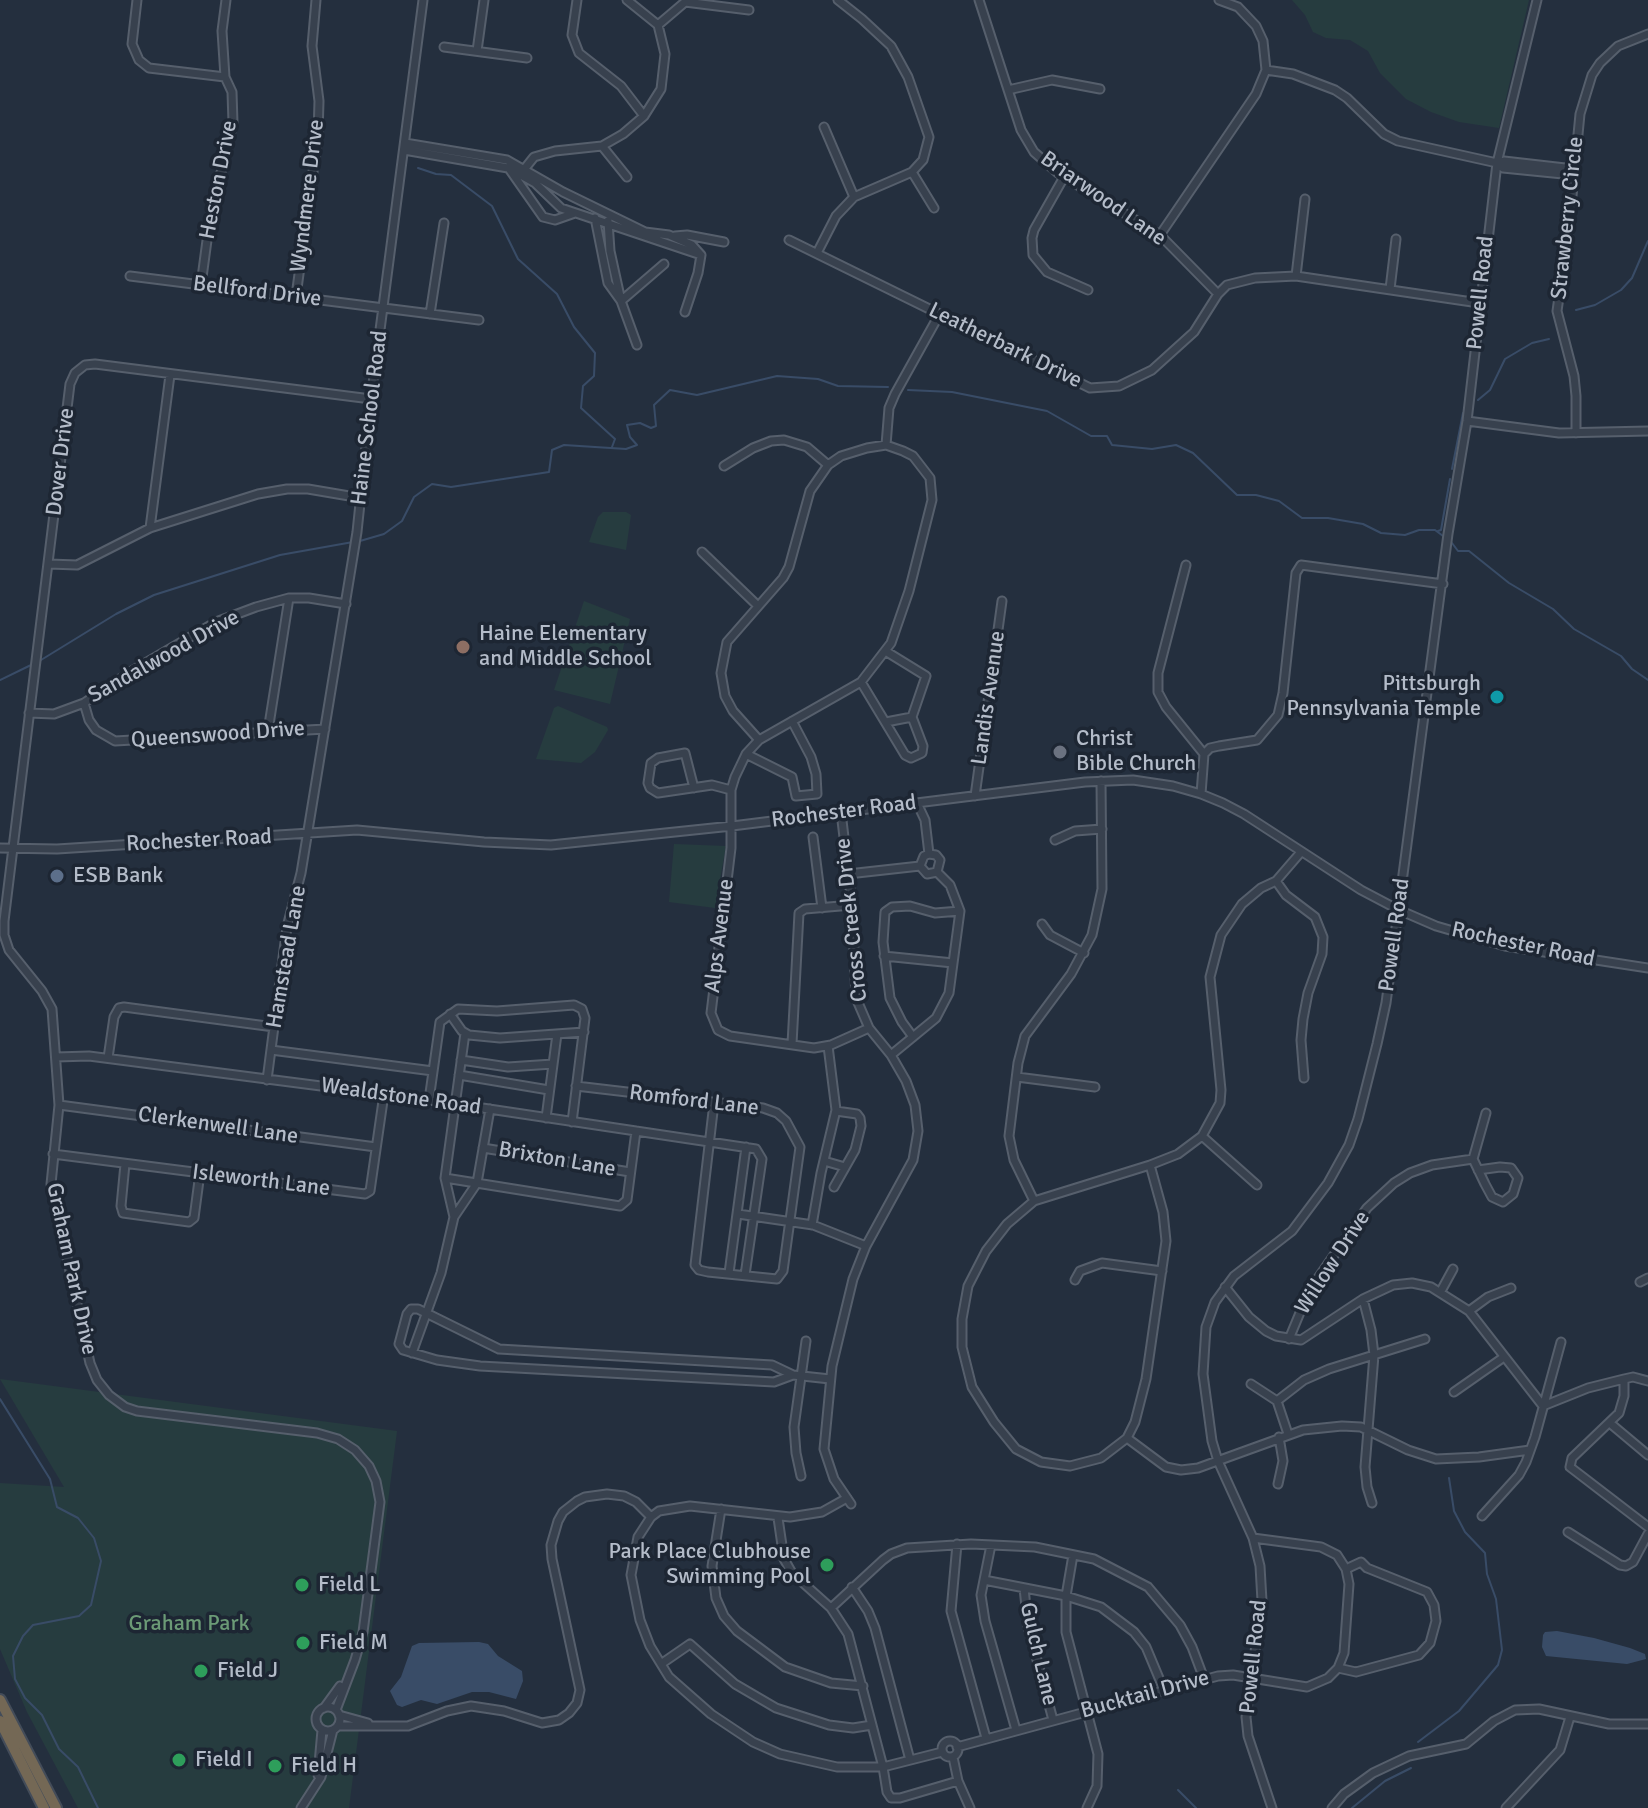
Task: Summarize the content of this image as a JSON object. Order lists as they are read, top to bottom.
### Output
{
  "streets": {
    "street": [
      "Heston Drive",
      "Wyndmere Drive",
      "Briarwood Lane",
      "Strawberry Circle",
      "Bellford Drive",
      "Powell Road",
      "Leatherbark Drive",
      "Haine School Road",
      "Dover Drive",
      "Sandalwood Drive",
      "Landis Avenue",
      "Queenswood Drive",
      "Rochester Road",
      "Cross Creek Drive",
      "Alps Avenue",
      "Hamstead Lane",
      "Wealdstone Road",
      "Romford Lane",
      "Clerkenwell Lane",
      "Brixton Lane",
      "Isleworth Lane",
      "Willow Drive",
      "Graham Park Drive",
      "Gulch Lane",
      "Bucktail Drive"
    ]
  },
  "crossings": [
    ["Heston Drive", "Bellford Drive"],
    ["Wyndmere Drive", "Bellford Drive"],
    ["Briarwood Lane", "Leatherbark Drive"],
    ["Bellford Drive", "Haine School Road"],
    ["Powell Road", "Rochester Road"],
    ["Powell Road", "Bucktail Drive"],
    ["Haine School Road", "Dover Drive"],
    ["Haine School Road", "Sandalwood Drive"],
    ["Haine School Road", "Queenswood Drive"],
    ["Haine School Road", "Rochester Road"],
    ["Haine School Road", "Hamstead Lane"],
    ["Dover Drive", "Sandalwood Drive"],
    ["Dover Drive", "Rochester Road"],
    ["Dover Drive", "Graham Park Drive"],
    ["Sandalwood Drive", "Queenswood Drive"],
    ["Landis Avenue", "Rochester Road"],
    ["Rochester Road", "Cross Creek Drive"],
    ["Rochester Road", "Alps Avenue"],
    ["Rochester Road", "Hamstead Lane"],
    ["Rochester Road", "Graham Park Drive"],
    ["Cross Creek Drive", "Alps Avenue"],
    ["Hamstead Lane", "Wealdstone Road"],
    ["Wealdstone Road", "Romford Lane"],
    ["Wealdstone Road", "Isleworth Lane"],
    ["Wealdstone Road", "Graham Park Drive"],
    ["Clerkenwell Lane", "Isleworth Lane"],
    ["Clerkenwell Lane", "Graham Park Drive"],
    ["Isleworth Lane", "Graham Park Drive"],
    ["Gulch Lane", "Bucktail Drive"]
  ],
  "parks": ["Graham Park"],
  "places": [
    "Haine Elementary and Middle School",
    "Pittsburgh Pennsylvania Temple",
    "Christ Bible Church",
    "ESB Bank",
    "Park Place Clubhouse Swimming Pool",
    "Field L",
    "Field M",
    "Field J",
    "Field I",
    "Field H"
  ]
}
